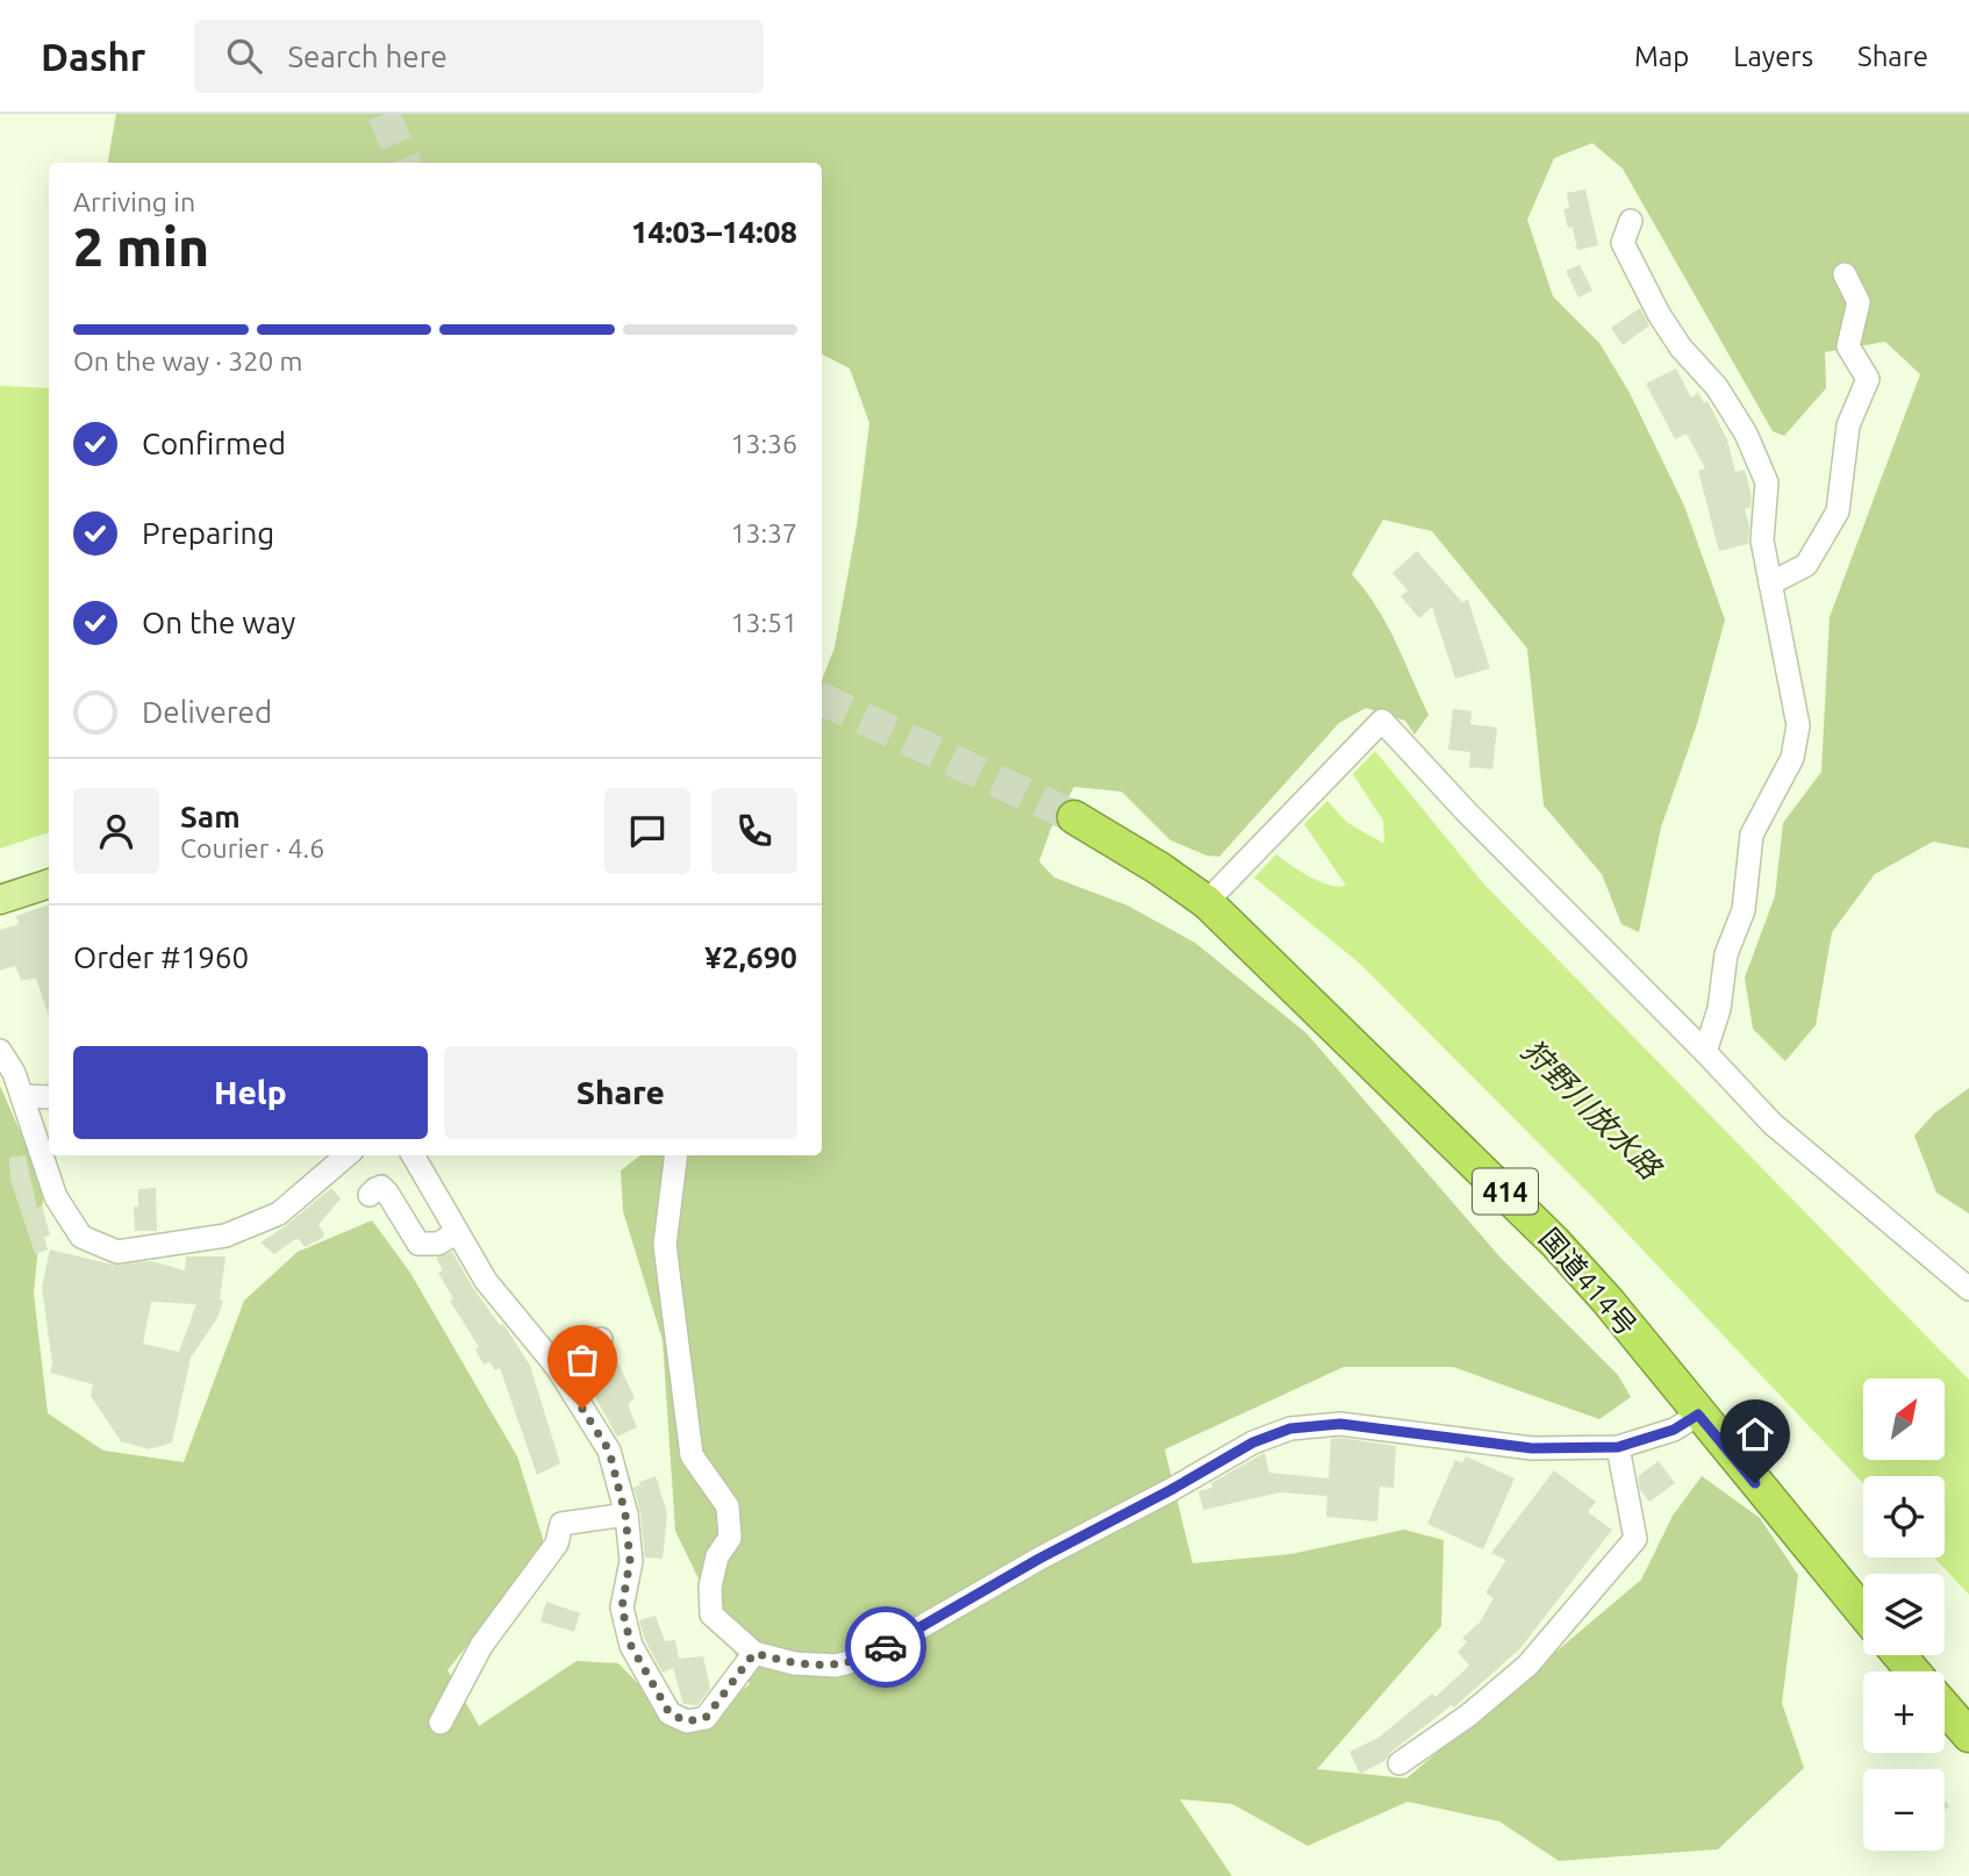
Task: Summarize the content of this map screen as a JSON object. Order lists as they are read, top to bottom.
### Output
{
  "streets": {
    "highway": ["414", "国道414号"]
  },
  "water": ["狩野川放水路"],
  "north": "top right",
  "page": {
    "header": "Dashr",
    "search": "Search here",
    "nav": ["Map", "Layers", "Share"],
    "heading": ["2 min", "Arriving in", "14:03–14:08"],
    "panel": [
      "Sam",
      "Courier · 4.6",
      "Order #1960",
      "¥2,690"
    ],
    "bar": "On the way · 320 m",
    "list": [
      ["Confirmed", "13:36"],
      ["Preparing", "13:37"],
      ["On the way", "13:51"],
      "Delivered"
    ],
    "buttons": ["Help", "Share"],
    "map_buttons": ["+", "−"]
  }
}
